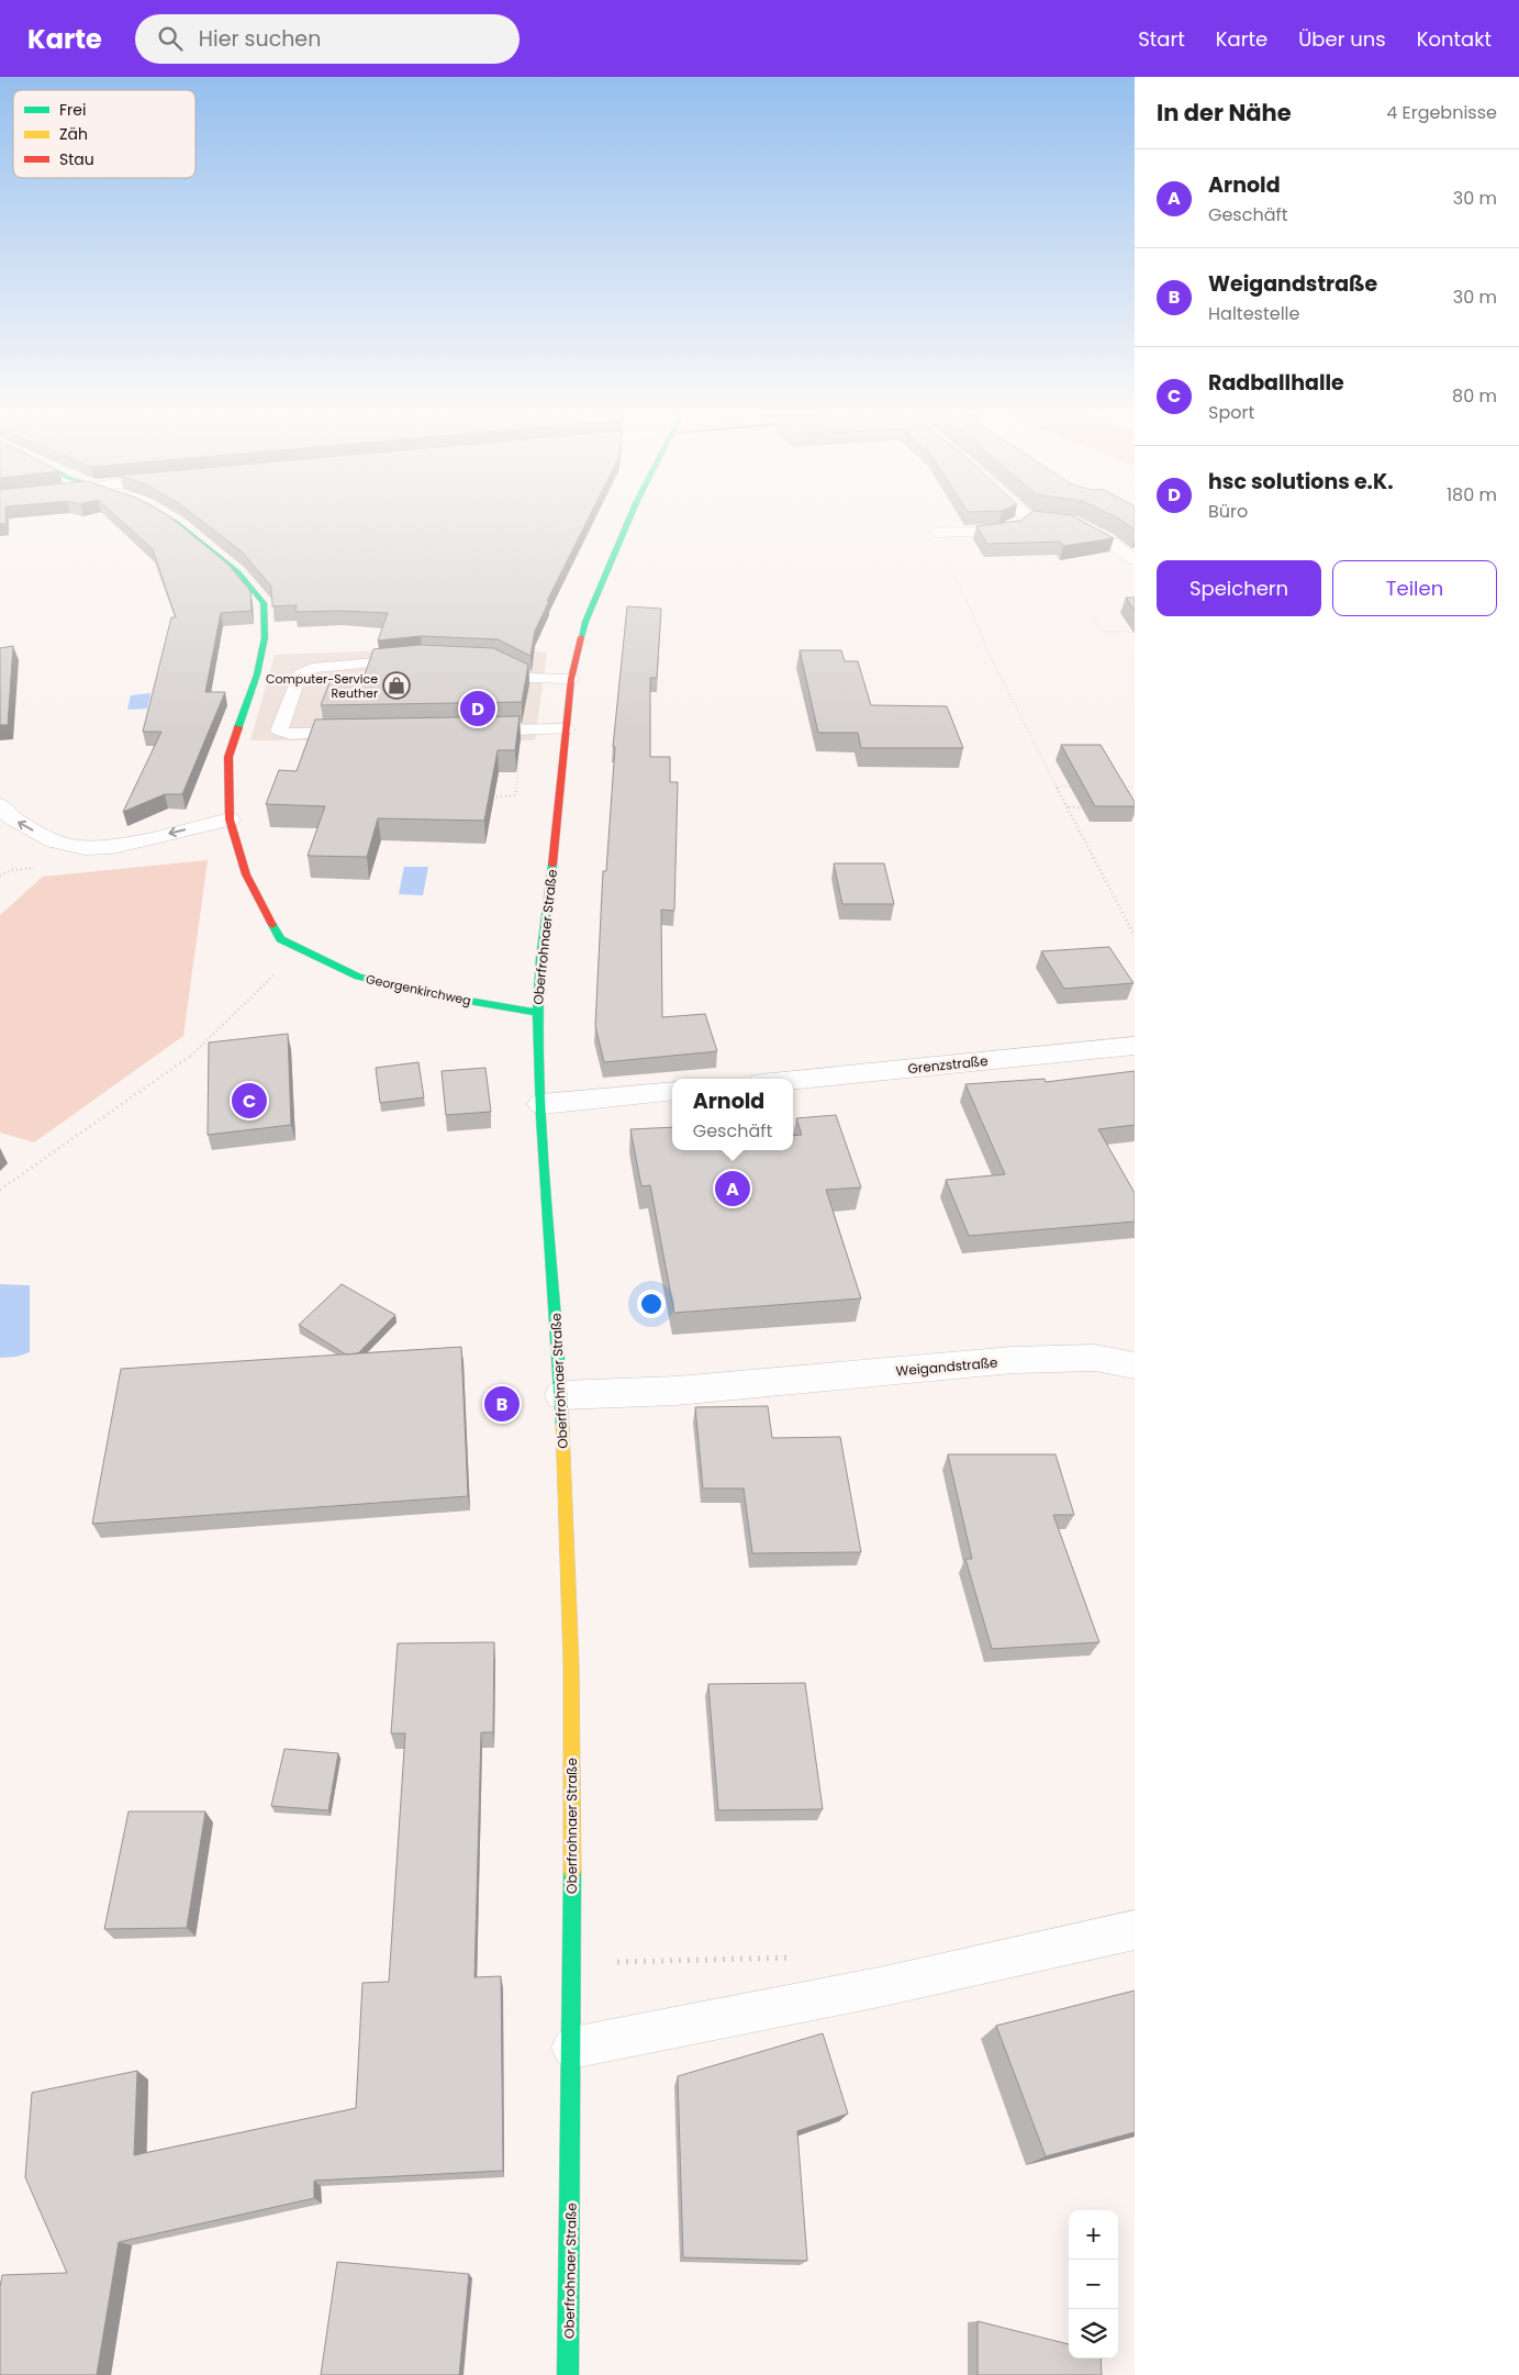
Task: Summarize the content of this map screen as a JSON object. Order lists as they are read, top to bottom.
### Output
{
  "streets": {
    "main road": ["Oberfrohnaer Straße", "Georgenkirchweg"],
    "street": ["Grenzstraße", "Weigandstraße"]
  },
  "crossings": [
    ["Oberfrohnaer Straße", "Georgenkirchweg"],
    ["Oberfrohnaer Straße", "Weigandstraße"]
  ],
  "places": {
    "shop": ["Computer-Service Reuther"]
  },
  "legend": ["Frei", "Zäh", "Stau"],
  "page": {
    "header": "Karte",
    "search": "Hier suchen",
    "nav": [
      "Start",
      "Karte",
      "Über uns",
      "Kontakt"
    ],
    "heading": ["In der Nähe", "4 Ergebnisse"],
    "list": [
      {
        "mark": "A",
        "name": "Arnold",
        "note": "Geschäft",
        "value": "30 m"
      },
      {
        "mark": "B",
        "name": "Weigandstraße",
        "note": "Haltestelle",
        "value": "30 m"
      },
      {
        "mark": "C",
        "name": "Radballhalle",
        "note": "Sport",
        "value": "80 m"
      },
      {
        "mark": "D",
        "name": "hsc solutions e.K.",
        "note": "Büro",
        "value": "180 m"
      }
    ],
    "buttons": ["Speichern", "Teilen"],
    "pins": [
      "D",
      "C",
      "A",
      "B"
    ],
    "popup": ["Arnold", "Geschäft"],
    "map_buttons": ["+", "−"]
  }
}
